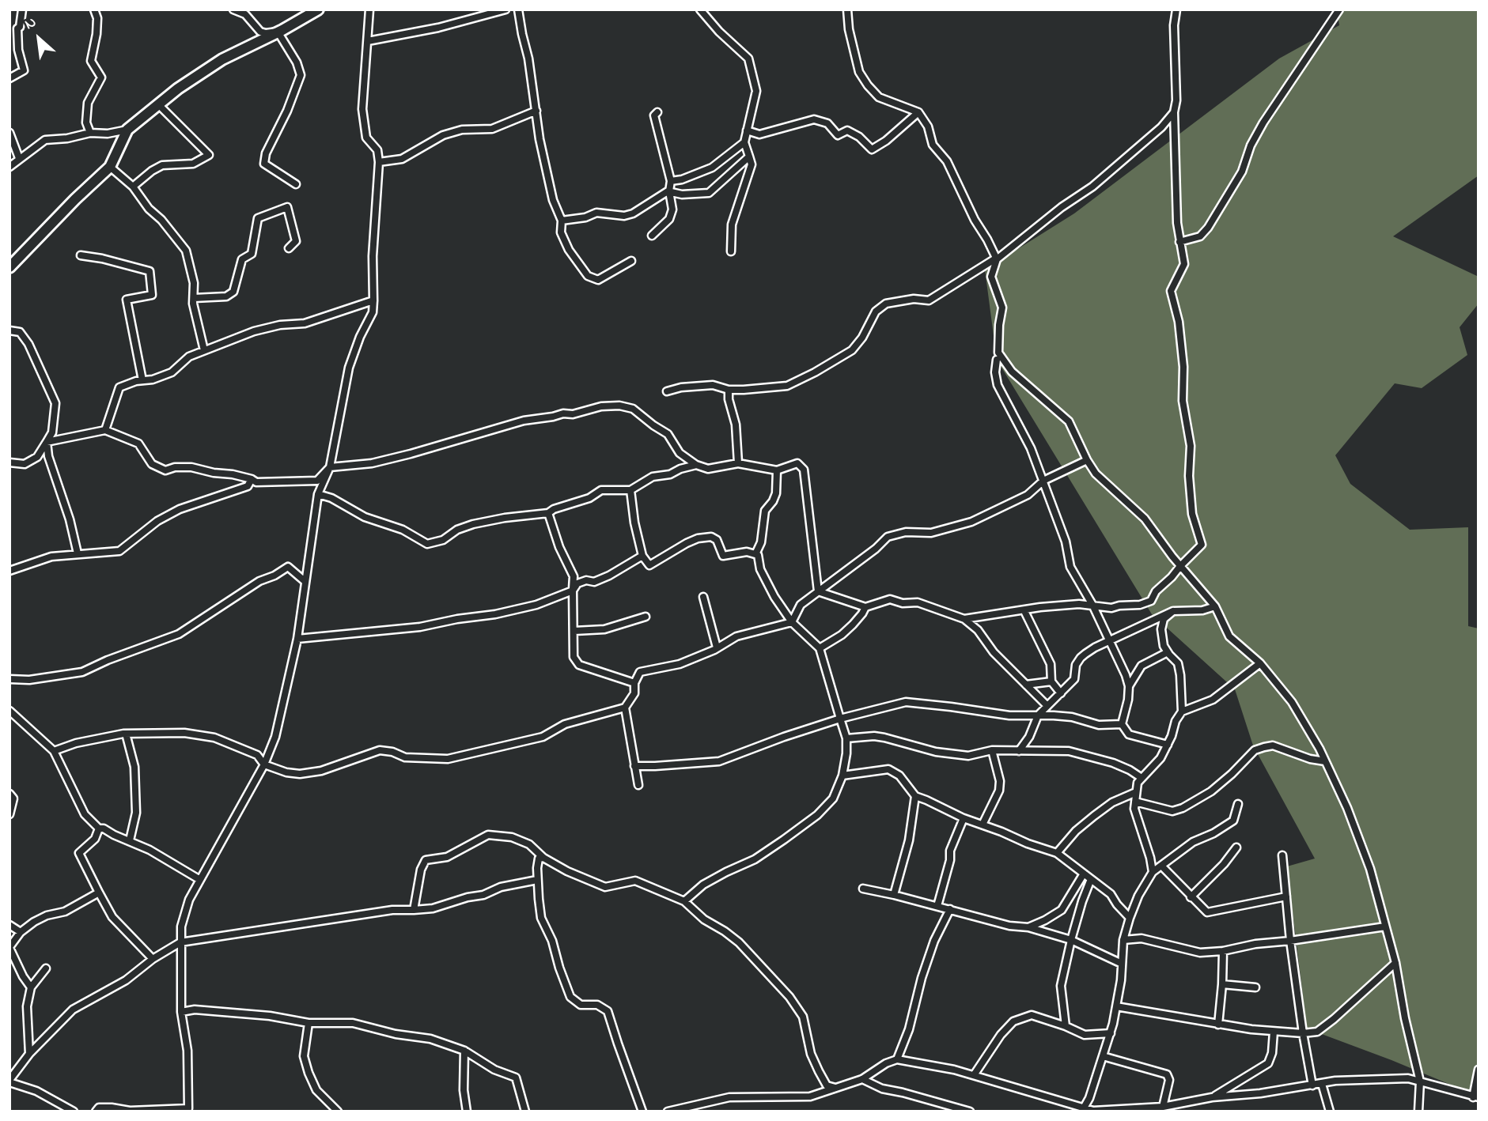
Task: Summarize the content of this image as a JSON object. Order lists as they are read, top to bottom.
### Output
{
  "north": "top left"
}
